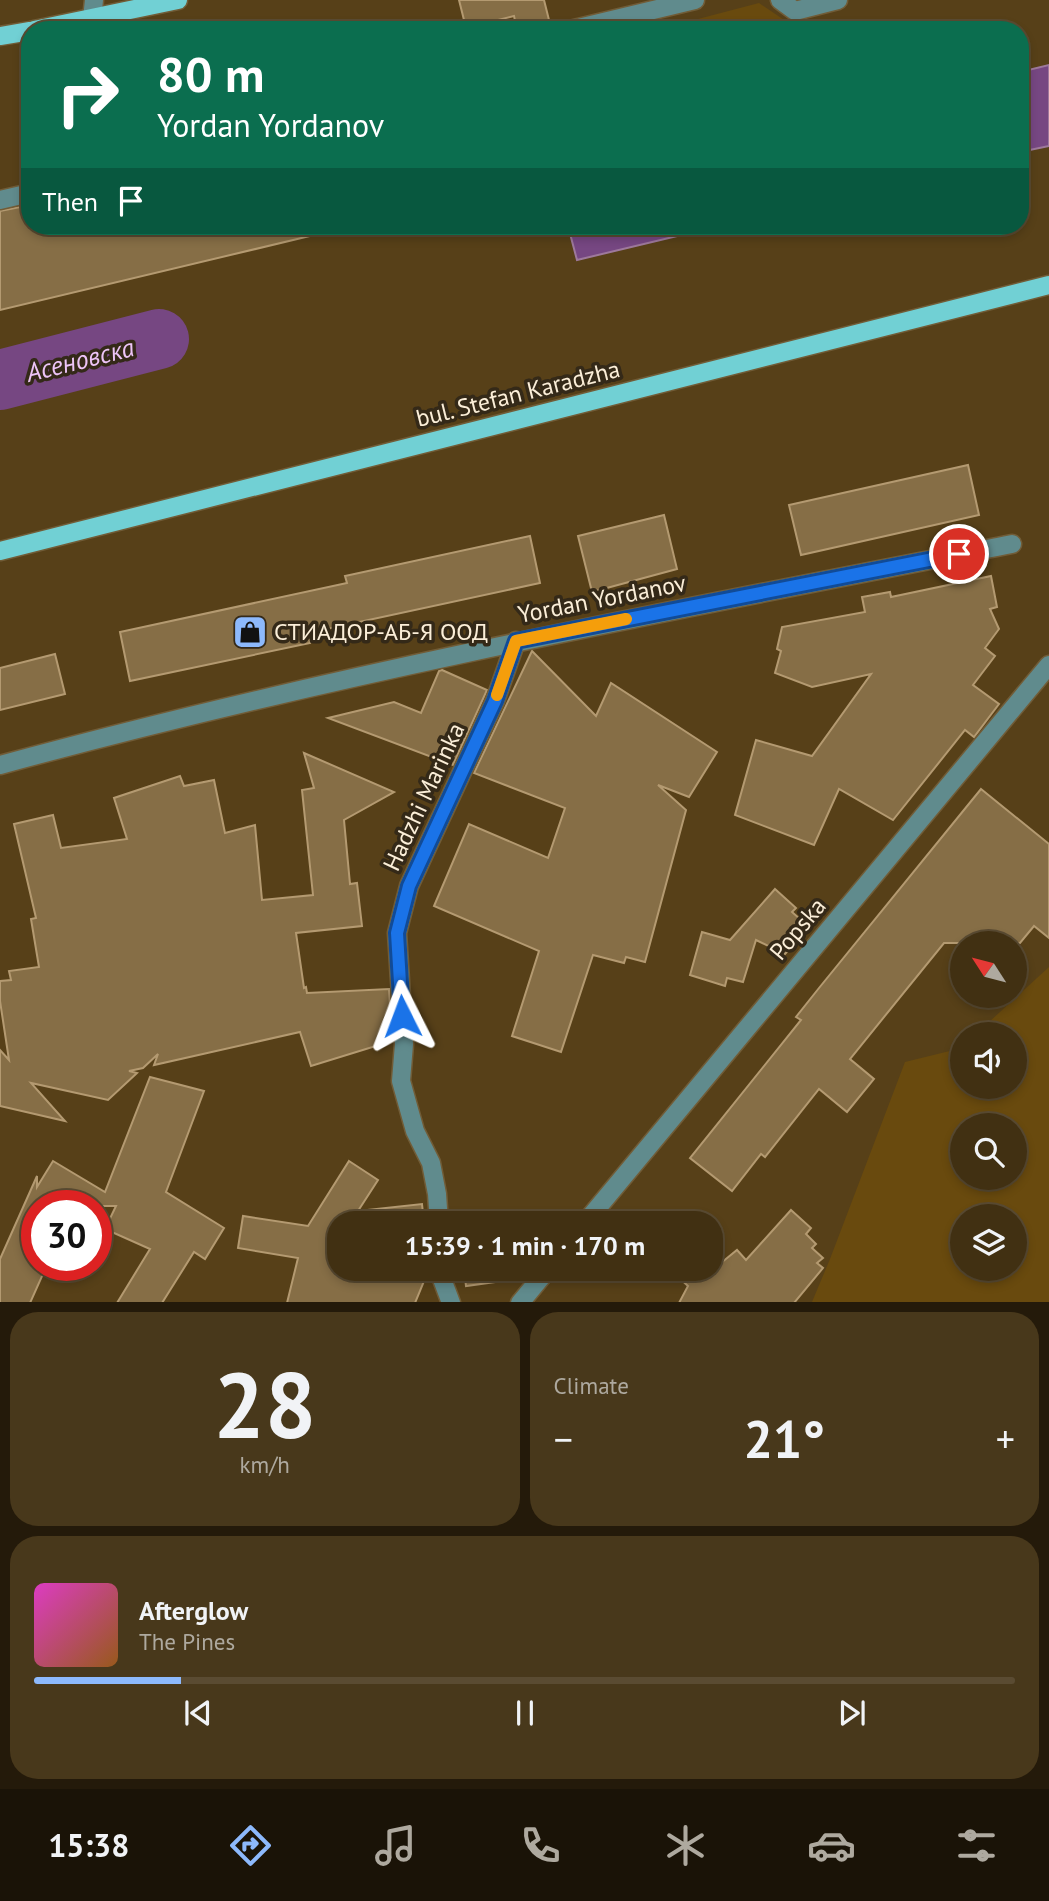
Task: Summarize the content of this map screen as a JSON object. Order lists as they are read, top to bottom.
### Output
{
  "streets": {
    "main road": ["bul. Stefan Karadzha"],
    "street": ["Yordan Yordanov", "Hadzhi Marinka", "Popska"]
  },
  "crossings": [
    ["Yordan Yordanov", "Hadzhi Marinka"]
  ],
  "water": ["Асеновска"],
  "places": {
    "shop": ["СТИАДОР-АБ-Я ООД"]
  },
  "north": "top left",
  "page": {
    "turn": ["80 m", "Yordan Yordanov"],
    "then": "Then",
    "limit": "30",
    "trip": "15:39 · 1 min · 170 m",
    "tile": [
      ["28", "km/h"],
      "Climate"
    ],
    "heat": ["−", "21°", "+"],
    "song": ["Afterglow", "The Pines"],
    "tabs": "15:38"
  }
}
